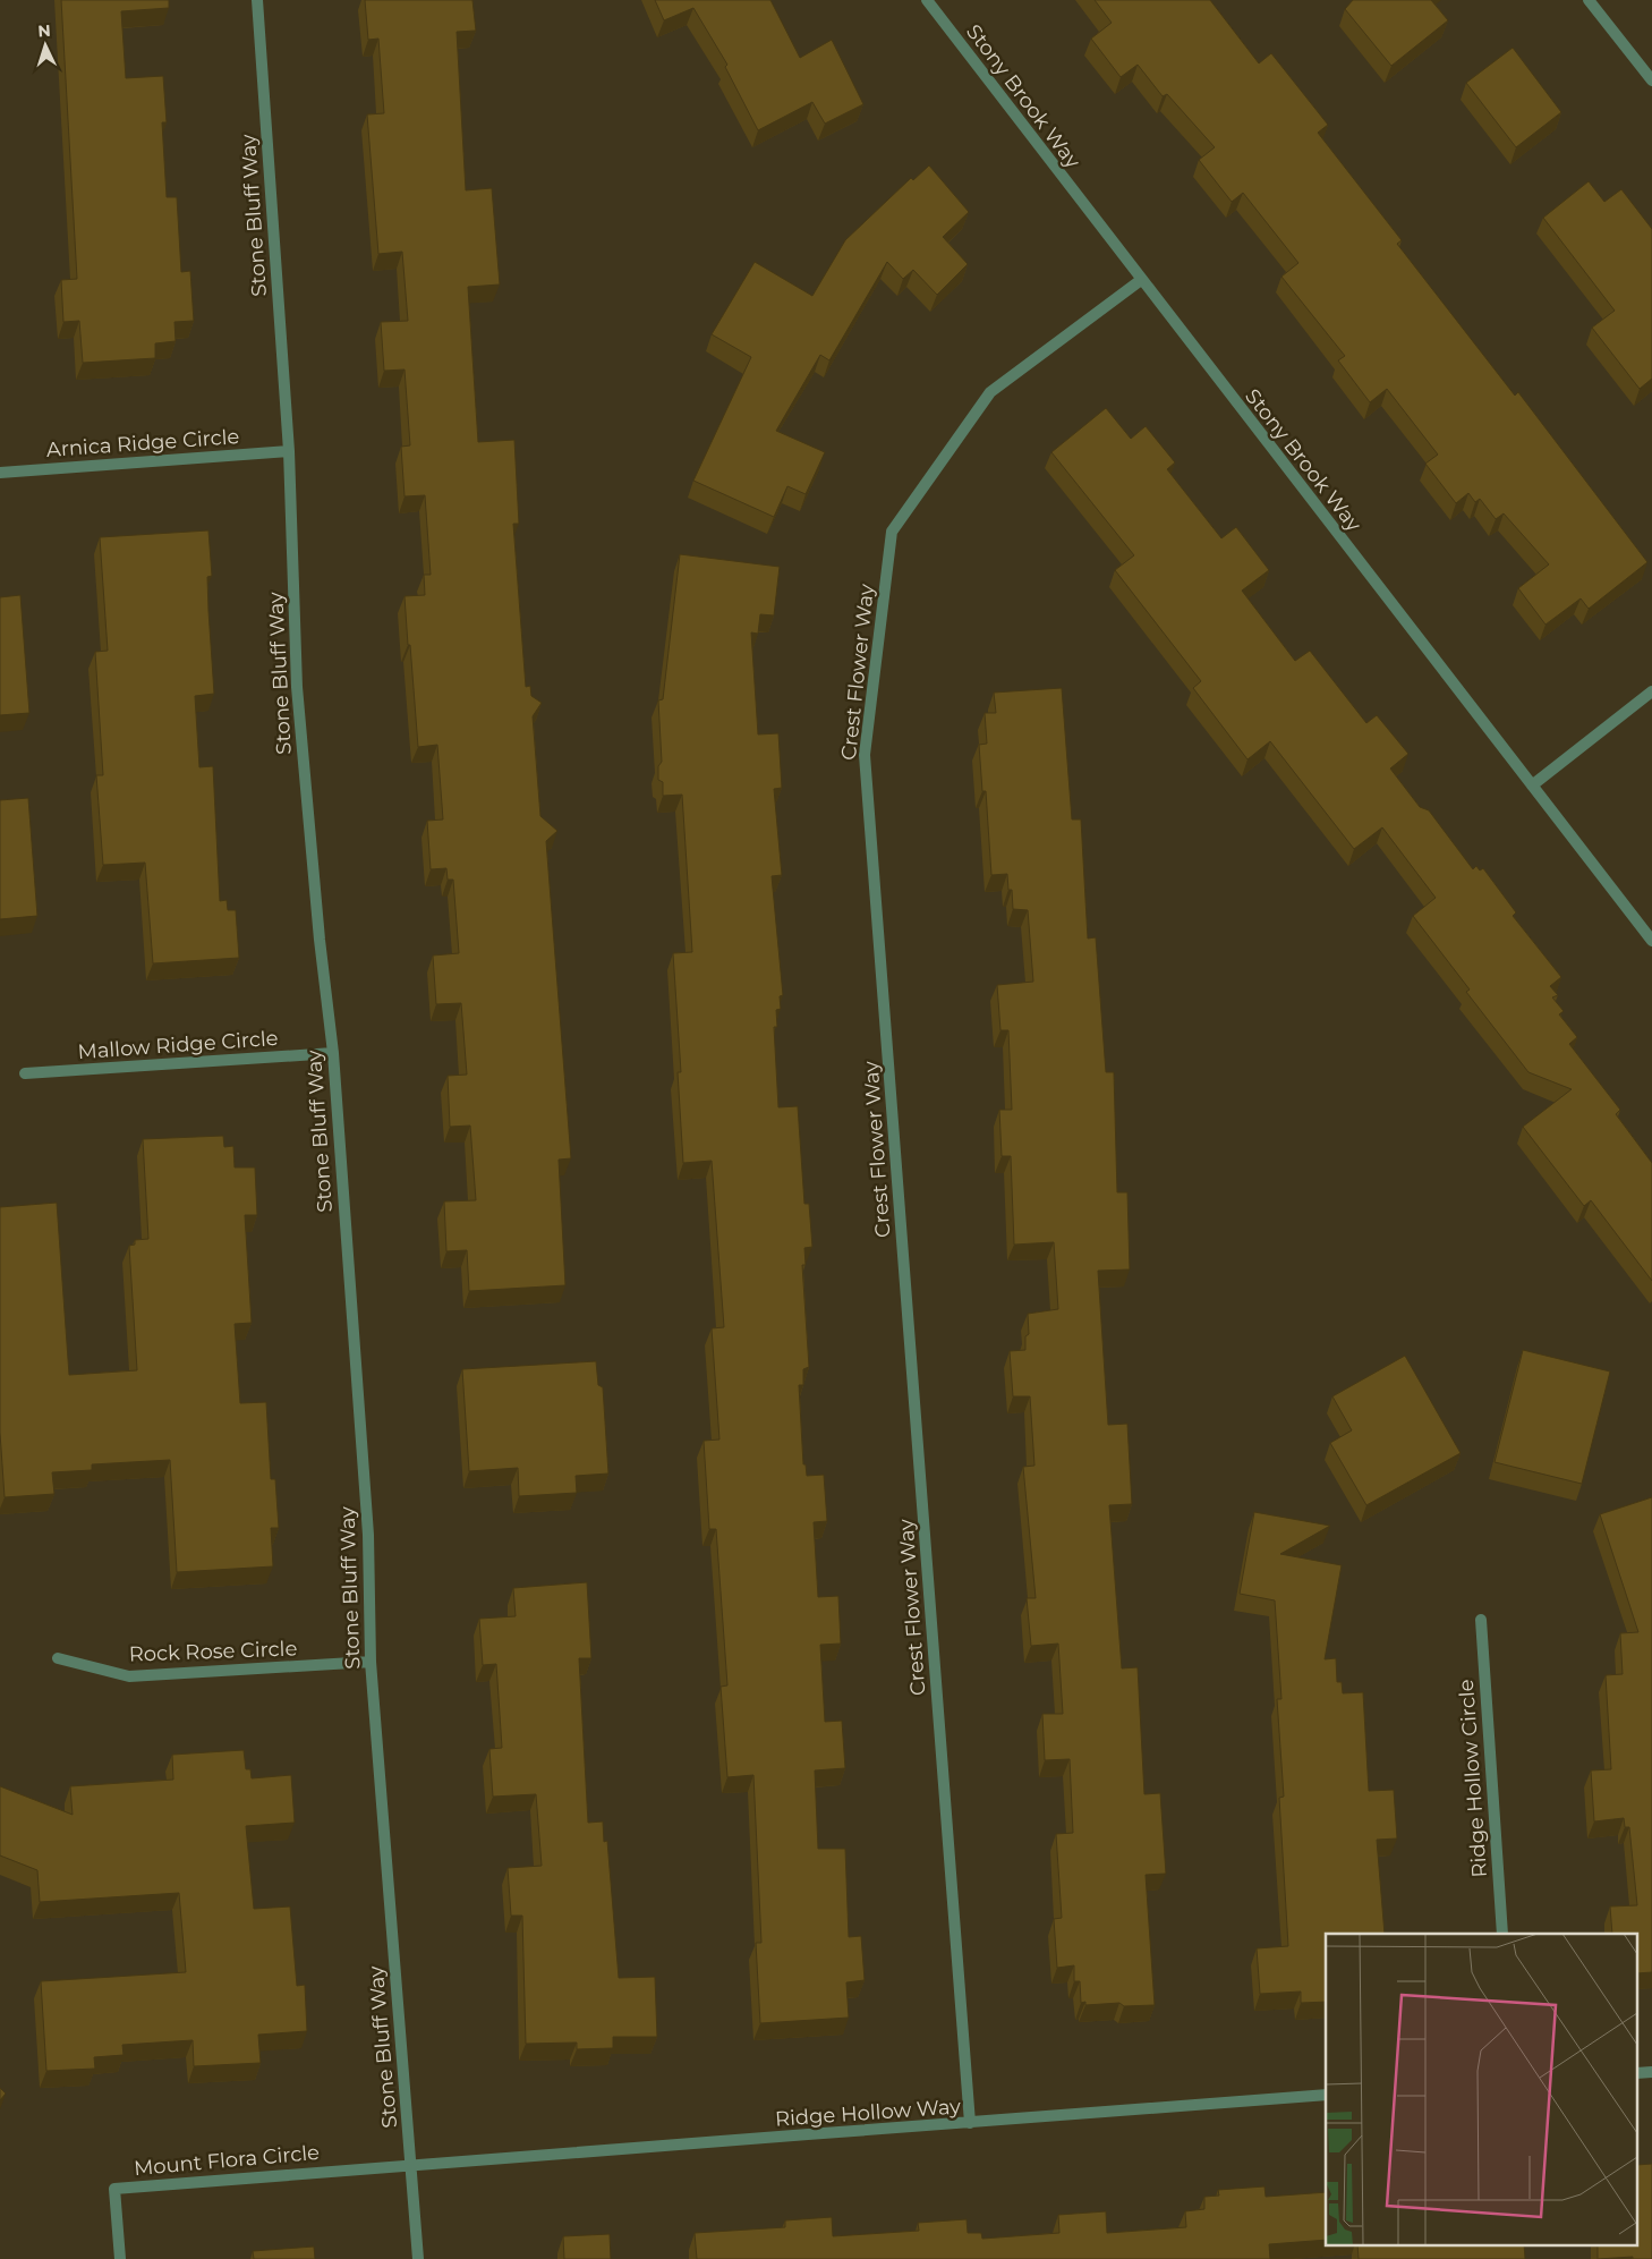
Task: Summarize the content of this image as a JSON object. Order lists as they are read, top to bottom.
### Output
{
  "streets": {
    "street": [
      "Stony Brook Way",
      "Stone Bluff Way",
      "Arnica Ridge Circle",
      "Crest Flower Way",
      "Mallow Ridge Circle",
      "Rock Rose Circle",
      "Ridge Hollow Circle",
      "Ridge Hollow Way",
      "Mount Flora Circle"
    ]
  },
  "crossings": [
    ["Stony Brook Way", "Crest Flower Way"],
    ["Stone Bluff Way", "Arnica Ridge Circle"],
    ["Stone Bluff Way", "Mallow Ridge Circle"],
    ["Stone Bluff Way", "Rock Rose Circle"],
    ["Stone Bluff Way", "Ridge Hollow Way"],
    ["Stone Bluff Way", "Mount Flora Circle"],
    ["Crest Flower Way", "Ridge Hollow Way"],
    ["Ridge Hollow Way", "Mount Flora Circle"]
  ],
  "north": "top"
}
